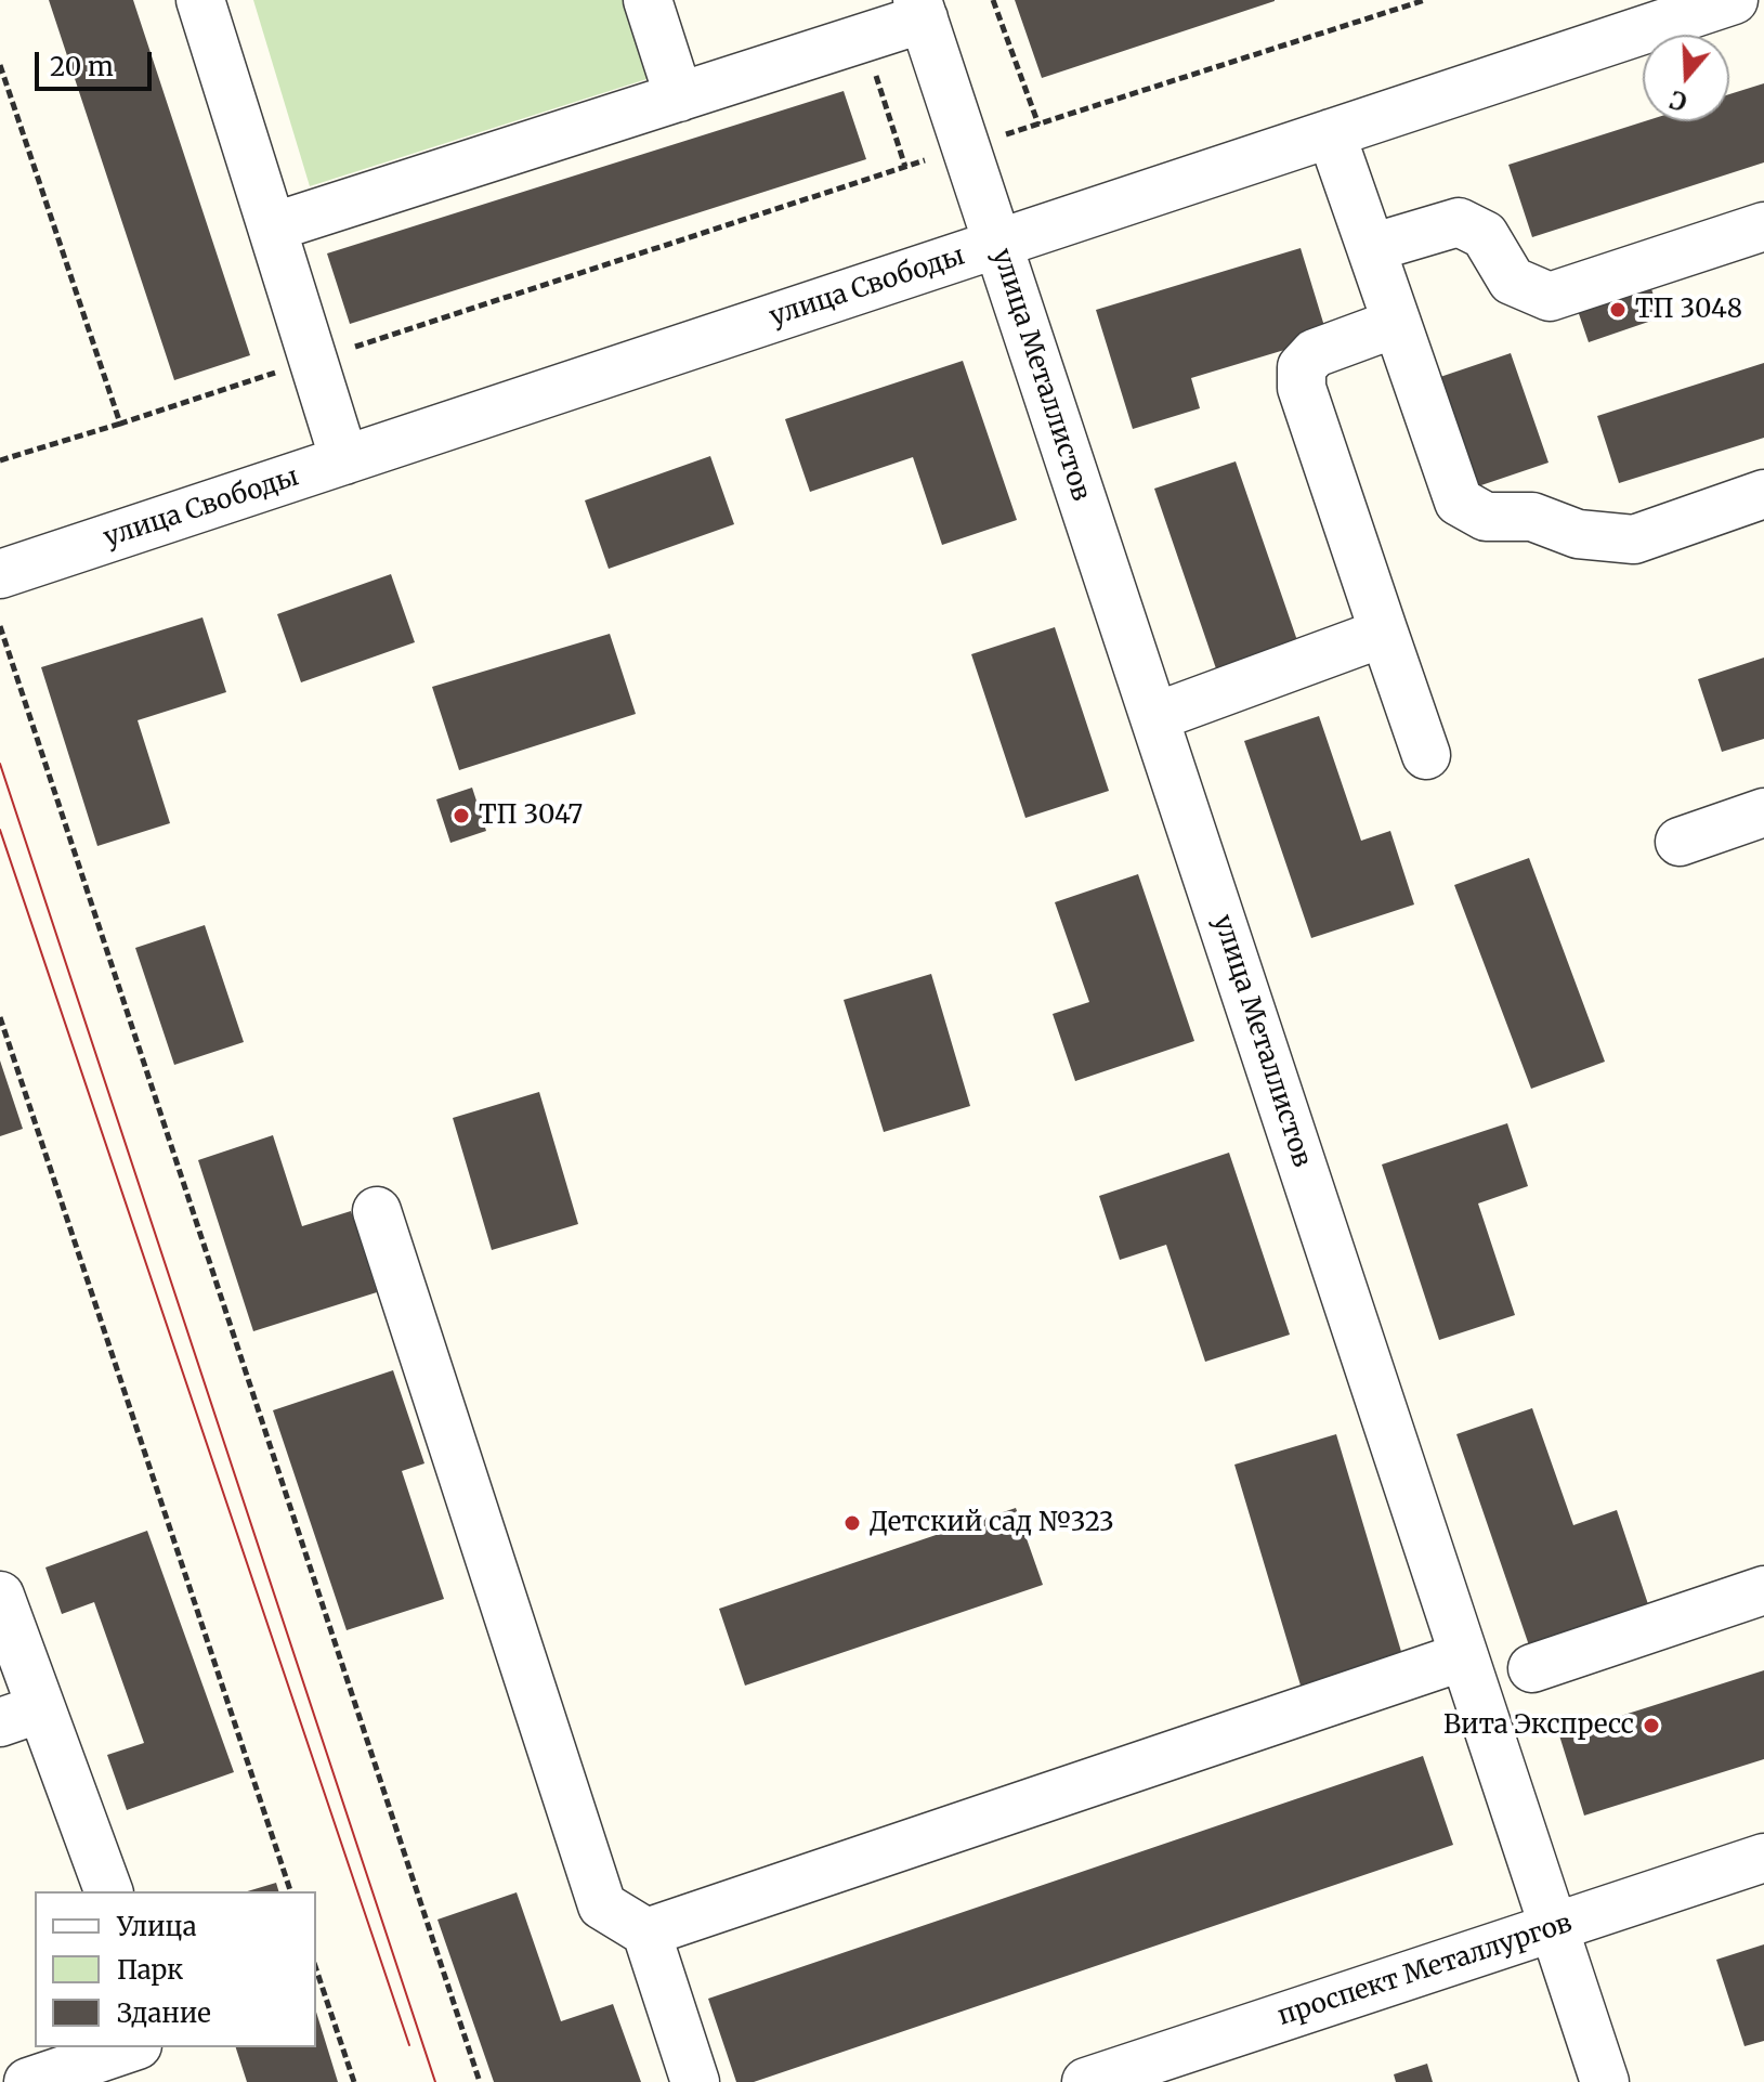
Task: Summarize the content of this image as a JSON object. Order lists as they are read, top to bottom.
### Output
{
  "streets": {
    "street": ["улица Свободы", "улица Металлистов", "проспект Металлургов"]
  },
  "crossings": [
    ["улица Свободы", "улица Металлистов"],
    ["улица Металлистов", "проспект Металлургов"]
  ],
  "places": [
    "ТП 3048",
    "ТП 3047",
    "Детский сад №323",
    "Вита Экспресс"
  ],
  "legend": ["Улица", "Парк", "Здание"],
  "scale_bar": "20 m",
  "north": "bottom"
}
